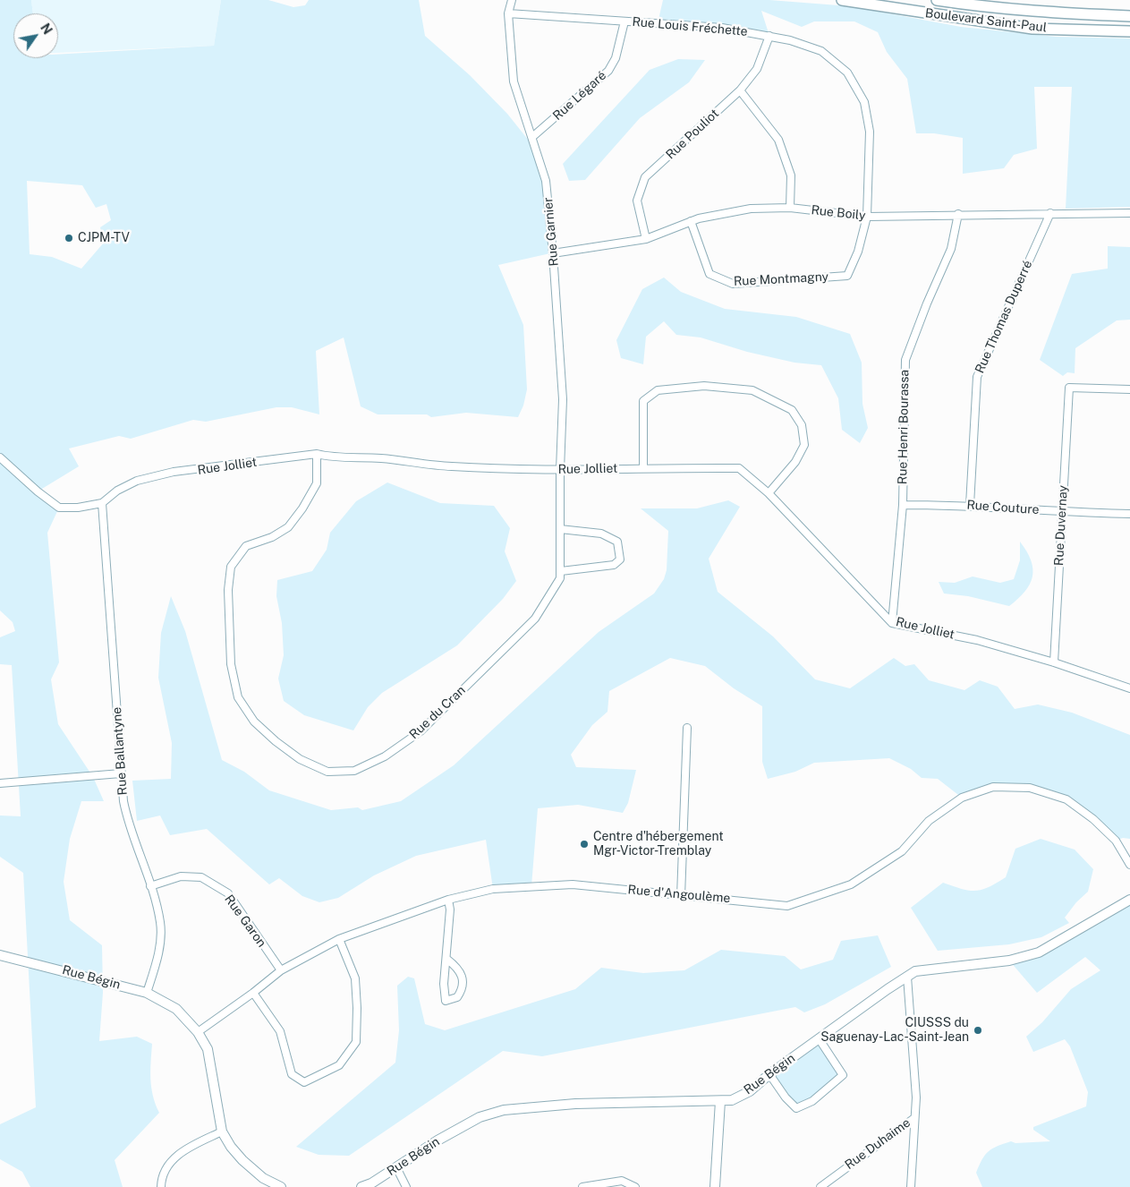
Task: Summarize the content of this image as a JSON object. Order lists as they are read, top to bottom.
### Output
{
  "streets": {
    "main road": ["Boulevard Saint-Paul"],
    "street": [
      "Rue Louis Fréchette",
      "Rue Légaré",
      "Rue Pouliot",
      "Rue Boily",
      "Rue Garnier",
      "Rue Montmagny",
      "Rue Thomas Duperré",
      "Rue Henri Bourassa",
      "Rue Jolliet",
      "Rue Couture",
      "Rue Duvernay",
      "Rue du Cran",
      "Rue Ballantyne",
      "Rue d'Angoulème",
      "Rue Garon",
      "Rue Bégin",
      "Rue Duhaime"
    ]
  },
  "crossings": [
    ["Rue Louis Fréchette", "Rue Légaré"],
    ["Rue Louis Fréchette", "Rue Pouliot"],
    ["Rue Louis Fréchette", "Rue Boily"],
    ["Rue Louis Fréchette", "Rue Garnier"],
    ["Rue Louis Fréchette", "Rue Montmagny"],
    ["Rue Légaré", "Rue Garnier"],
    ["Rue Pouliot", "Rue Boily"],
    ["Rue Boily", "Rue Garnier"],
    ["Rue Boily", "Rue Montmagny"],
    ["Rue Boily", "Rue Thomas Duperré"],
    ["Rue Boily", "Rue Henri Bourassa"],
    ["Rue Garnier", "Rue Jolliet"],
    ["Rue Garnier", "Rue du Cran"],
    ["Rue Thomas Duperré", "Rue Couture"],
    ["Rue Henri Bourassa", "Rue Jolliet"],
    ["Rue Henri Bourassa", "Rue Couture"],
    ["Rue Jolliet", "Rue Duvernay"],
    ["Rue Jolliet", "Rue du Cran"],
    ["Rue Jolliet", "Rue Ballantyne"],
    ["Rue Couture", "Rue Duvernay"],
    ["Rue Ballantyne", "Rue Garon"],
    ["Rue Ballantyne", "Rue Bégin"],
    ["Rue d'Angoulème", "Rue Garon"],
    ["Rue d'Angoulème", "Rue Bégin"]
  ],
  "places": ["CJPM-TV", "Centre d'hébergement Mgr-Victor-Tremblay", "CIUSSS du Saguenay-Lac-Saint-Jean"],
  "north": "top right"
}
